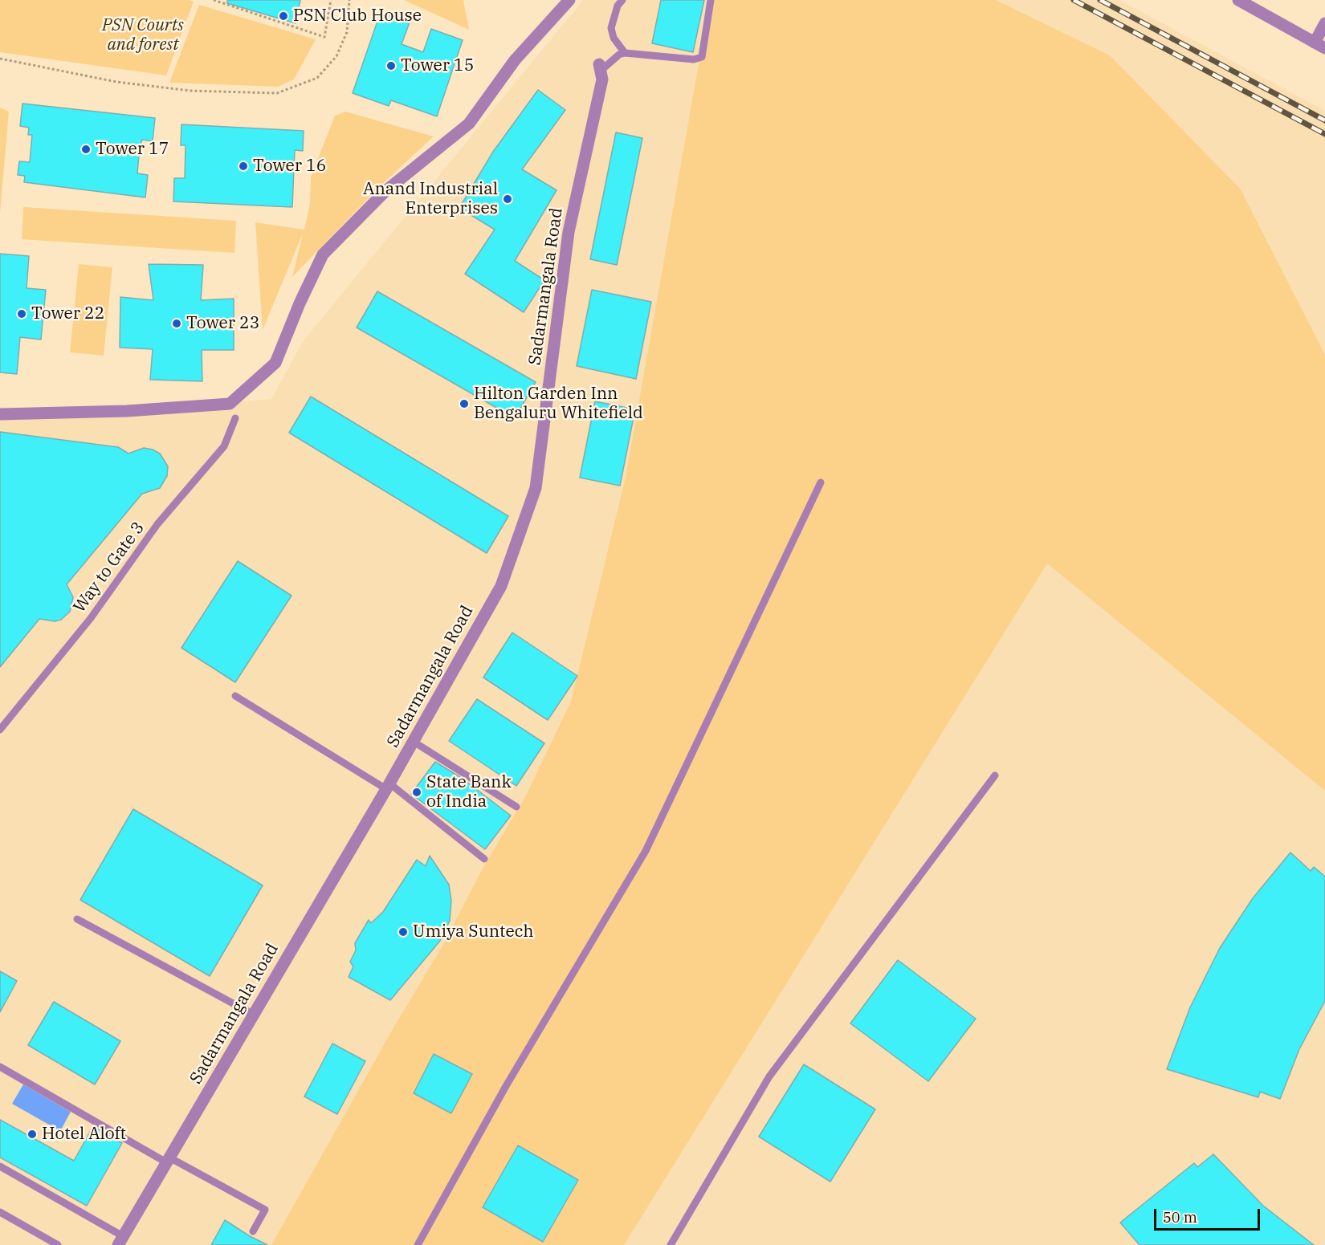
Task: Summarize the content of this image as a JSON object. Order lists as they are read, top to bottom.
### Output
{
  "streets": {
    "street": ["Sadarmangala Road"],
    "lane": ["Way to Gate 3"]
  },
  "parks": ["PSN Courts and forest"],
  "places": [
    "PSN Club House",
    "Tower 15",
    "Tower 17",
    "Tower 16",
    "Anand Industrial Enterprises",
    "Tower 22",
    "Tower 23",
    "Hilton Garden Inn Bengaluru Whitefield",
    "State Bank of India",
    "Umiya Suntech",
    "Hotel Aloft"
  ],
  "scale_bar": "50 m"
}
